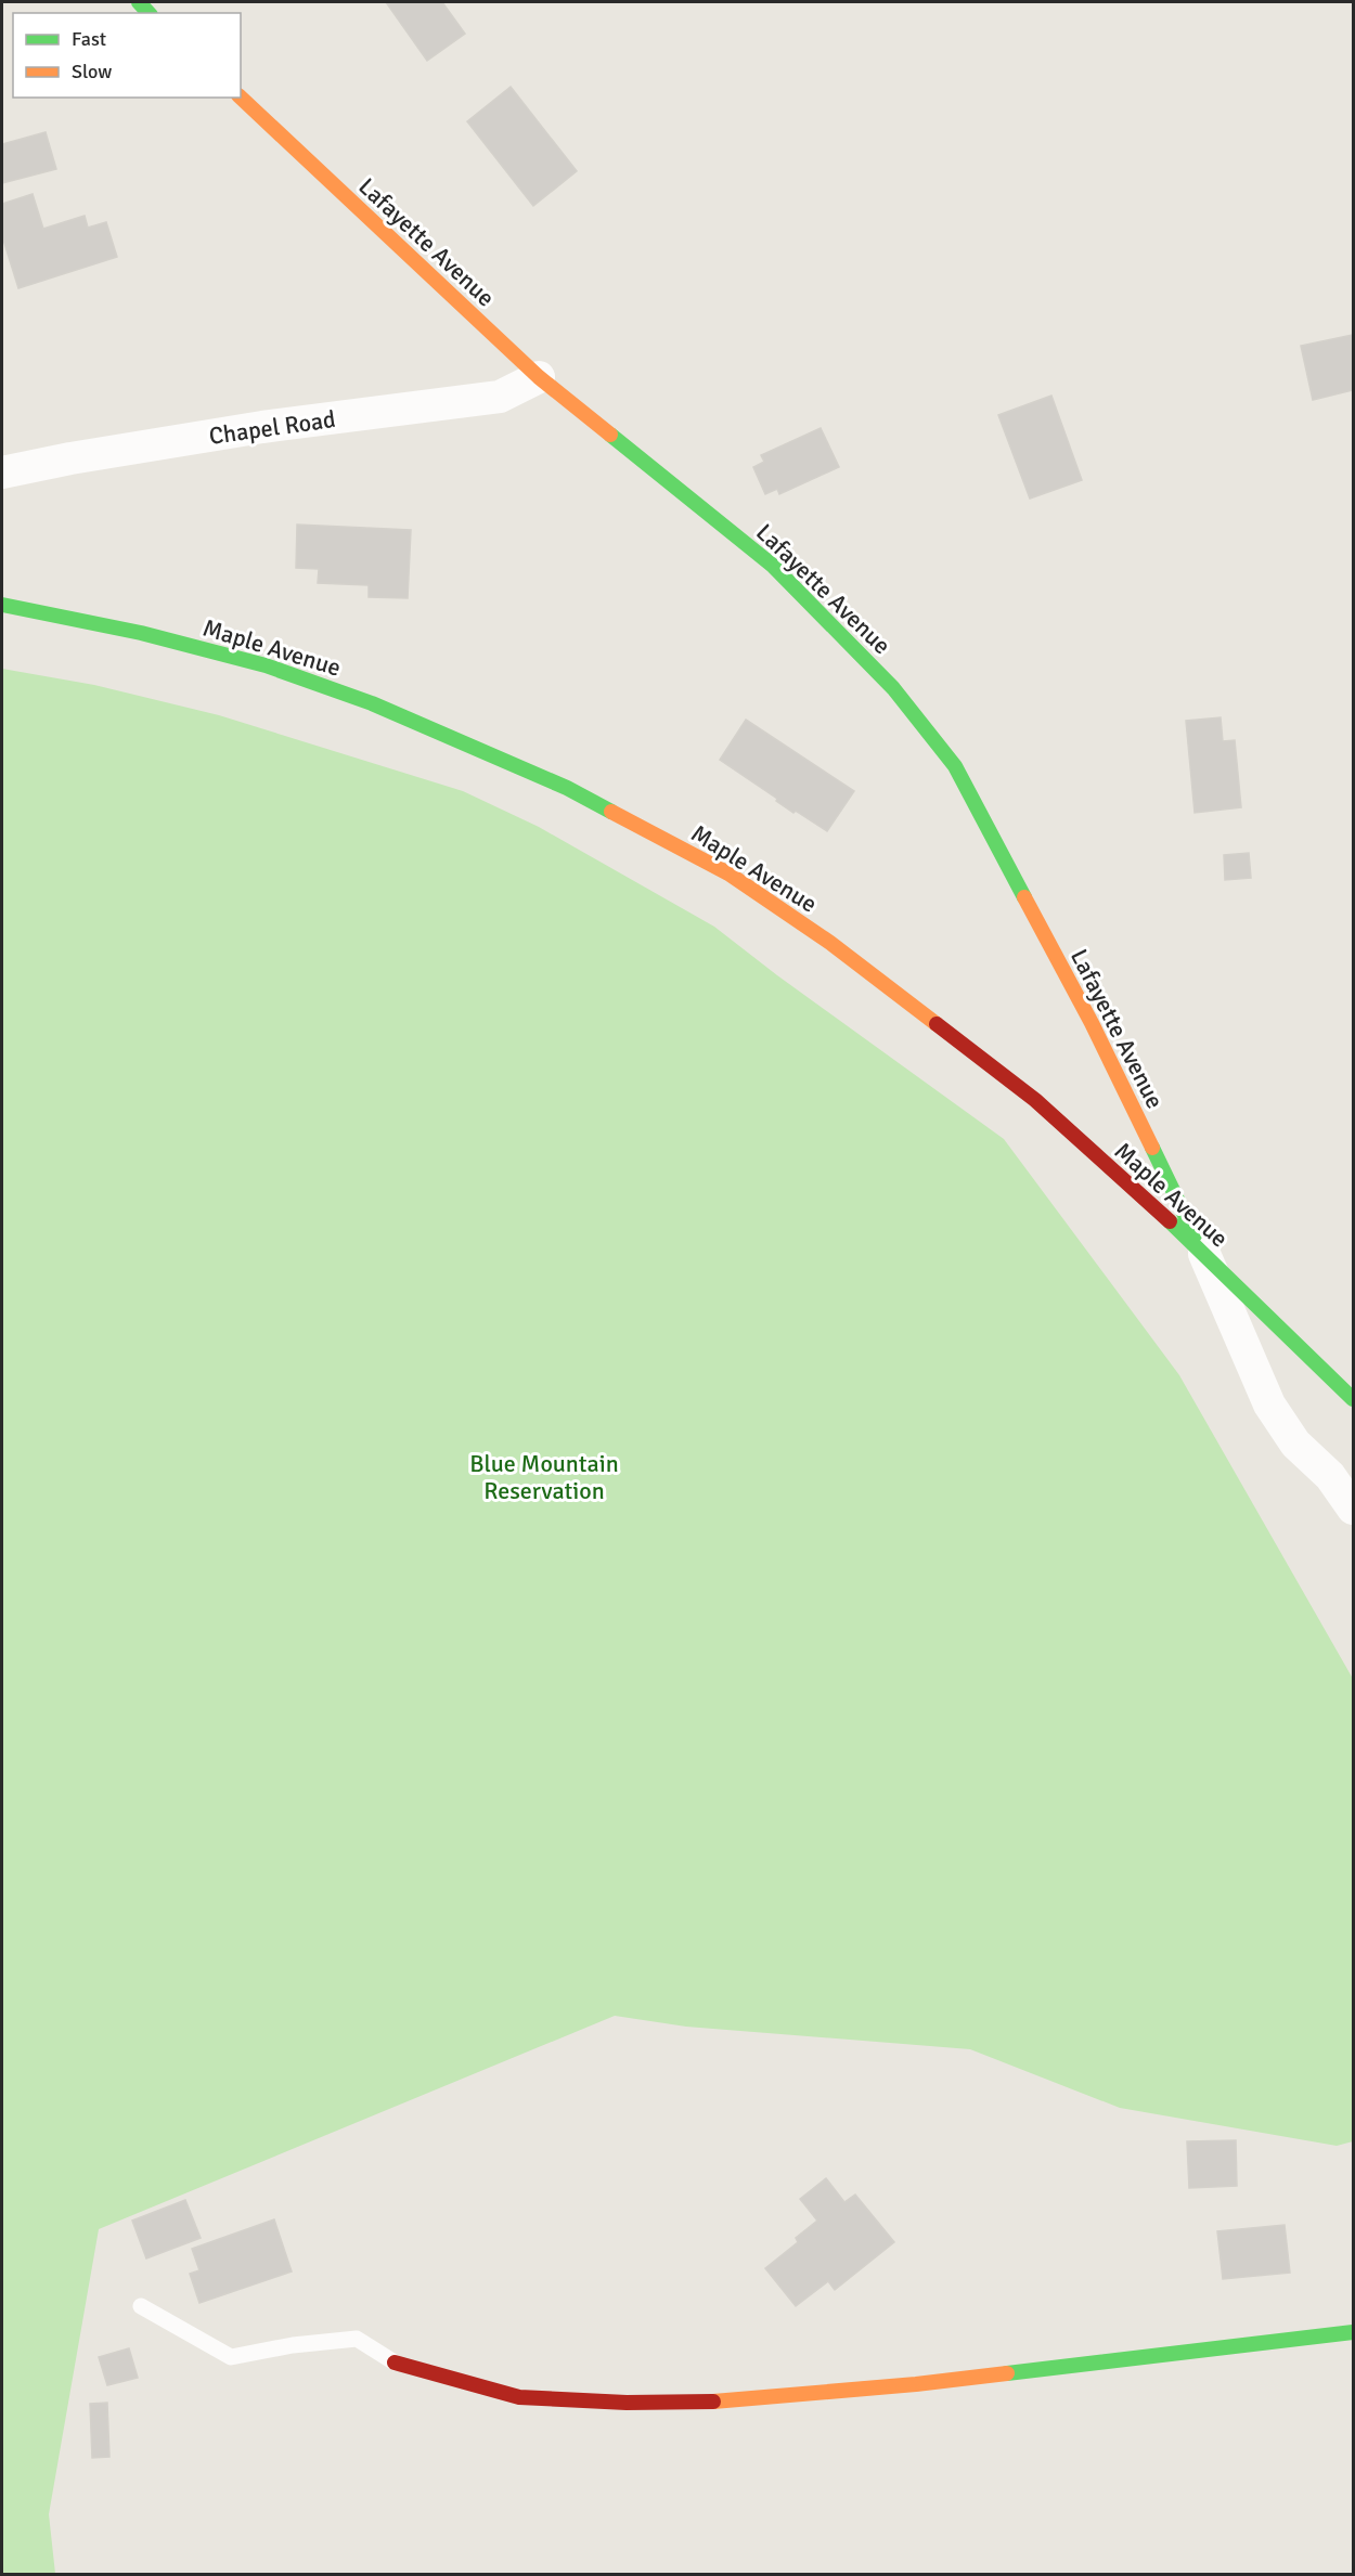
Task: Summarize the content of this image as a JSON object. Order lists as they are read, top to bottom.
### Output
{
  "streets": {
    "street": ["Lafayette Avenue", "Chapel Road", "Maple Avenue"]
  },
  "crossings": [
    ["Lafayette Avenue", "Chapel Road"],
    ["Lafayette Avenue", "Maple Avenue"]
  ],
  "parks": ["Blue Mountain Reservation"],
  "legend": ["Fast", "Slow"]
}
